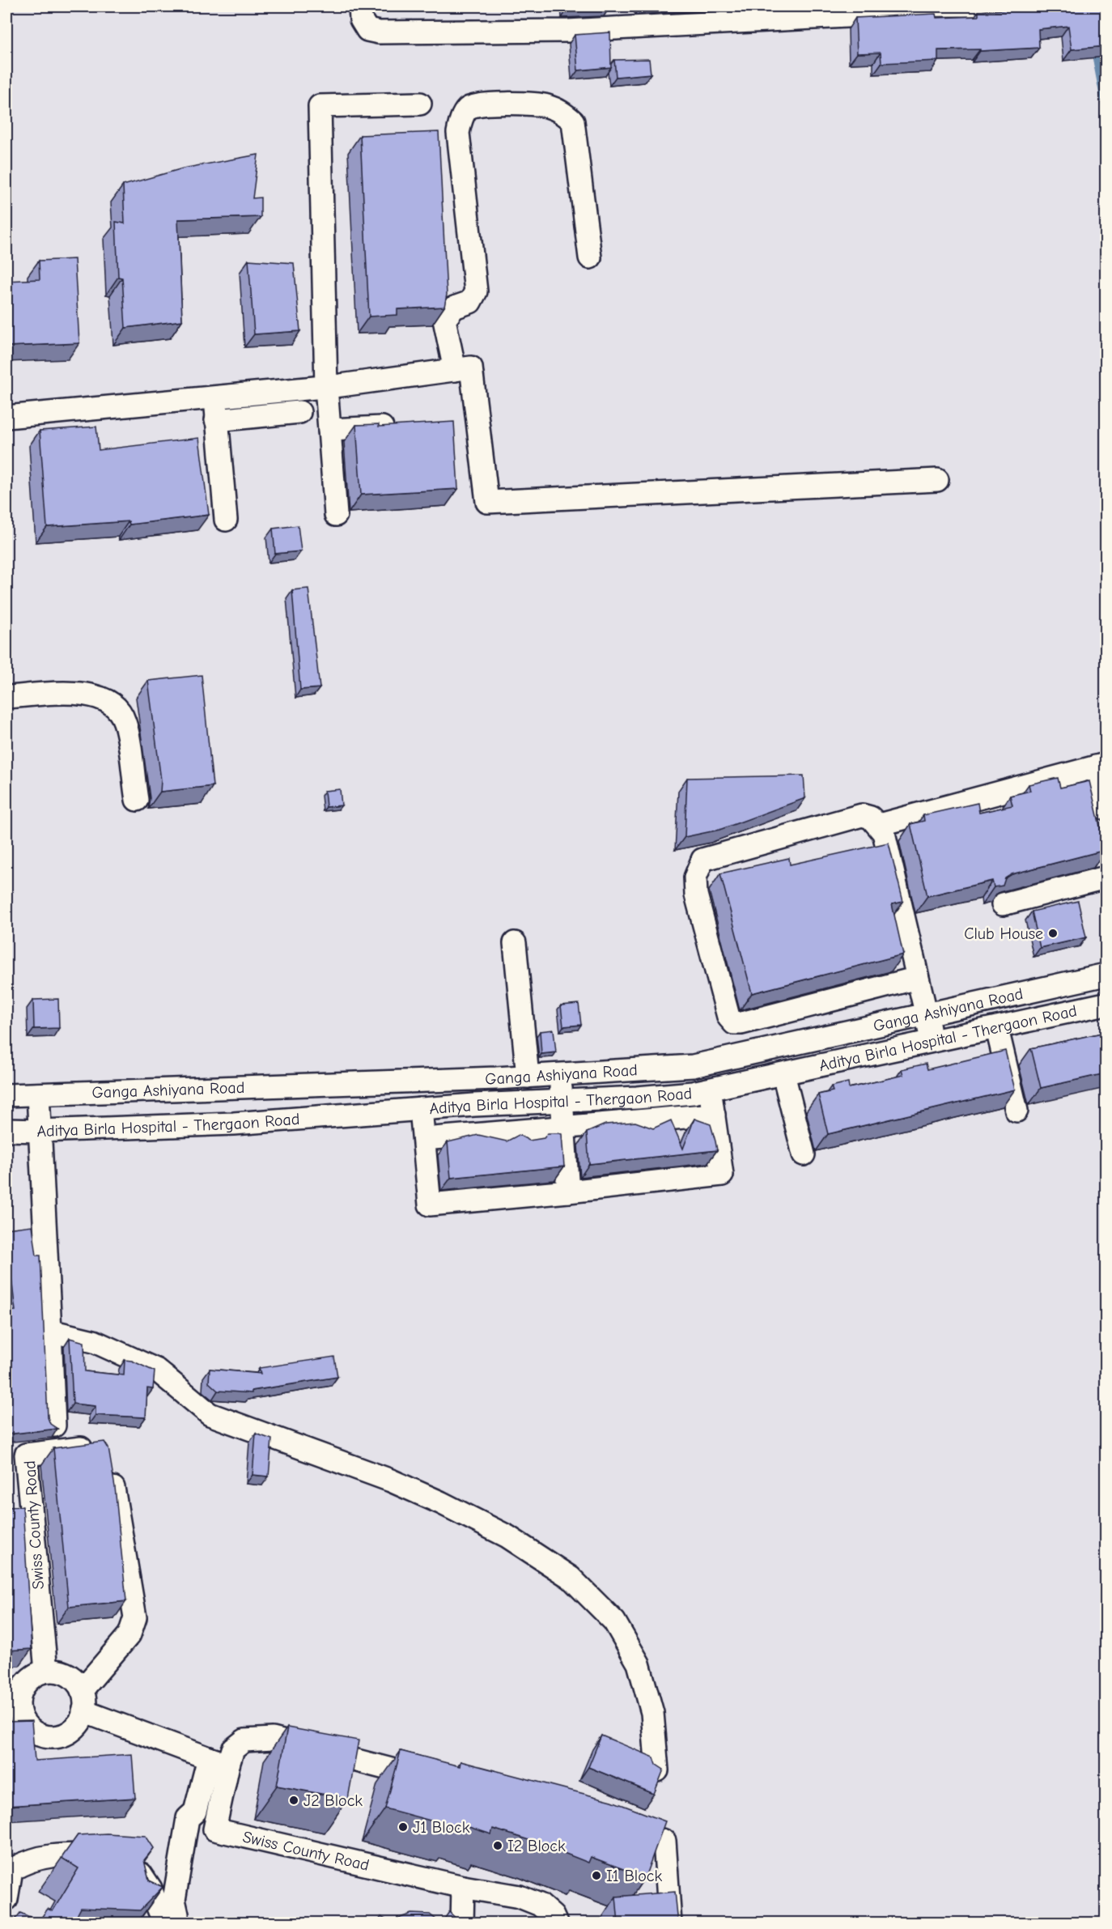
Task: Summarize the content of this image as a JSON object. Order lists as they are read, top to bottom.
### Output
{
  "streets": {
    "street": ["Ganga Ashiyana Road", "Aditya Birla Hospital - Thergaon Road", "Swiss County Road"]
  },
  "places": [
    "Club House",
    "J2 Block",
    "J1 Block",
    "I2 Block",
    "I1 Block"
  ]
}
